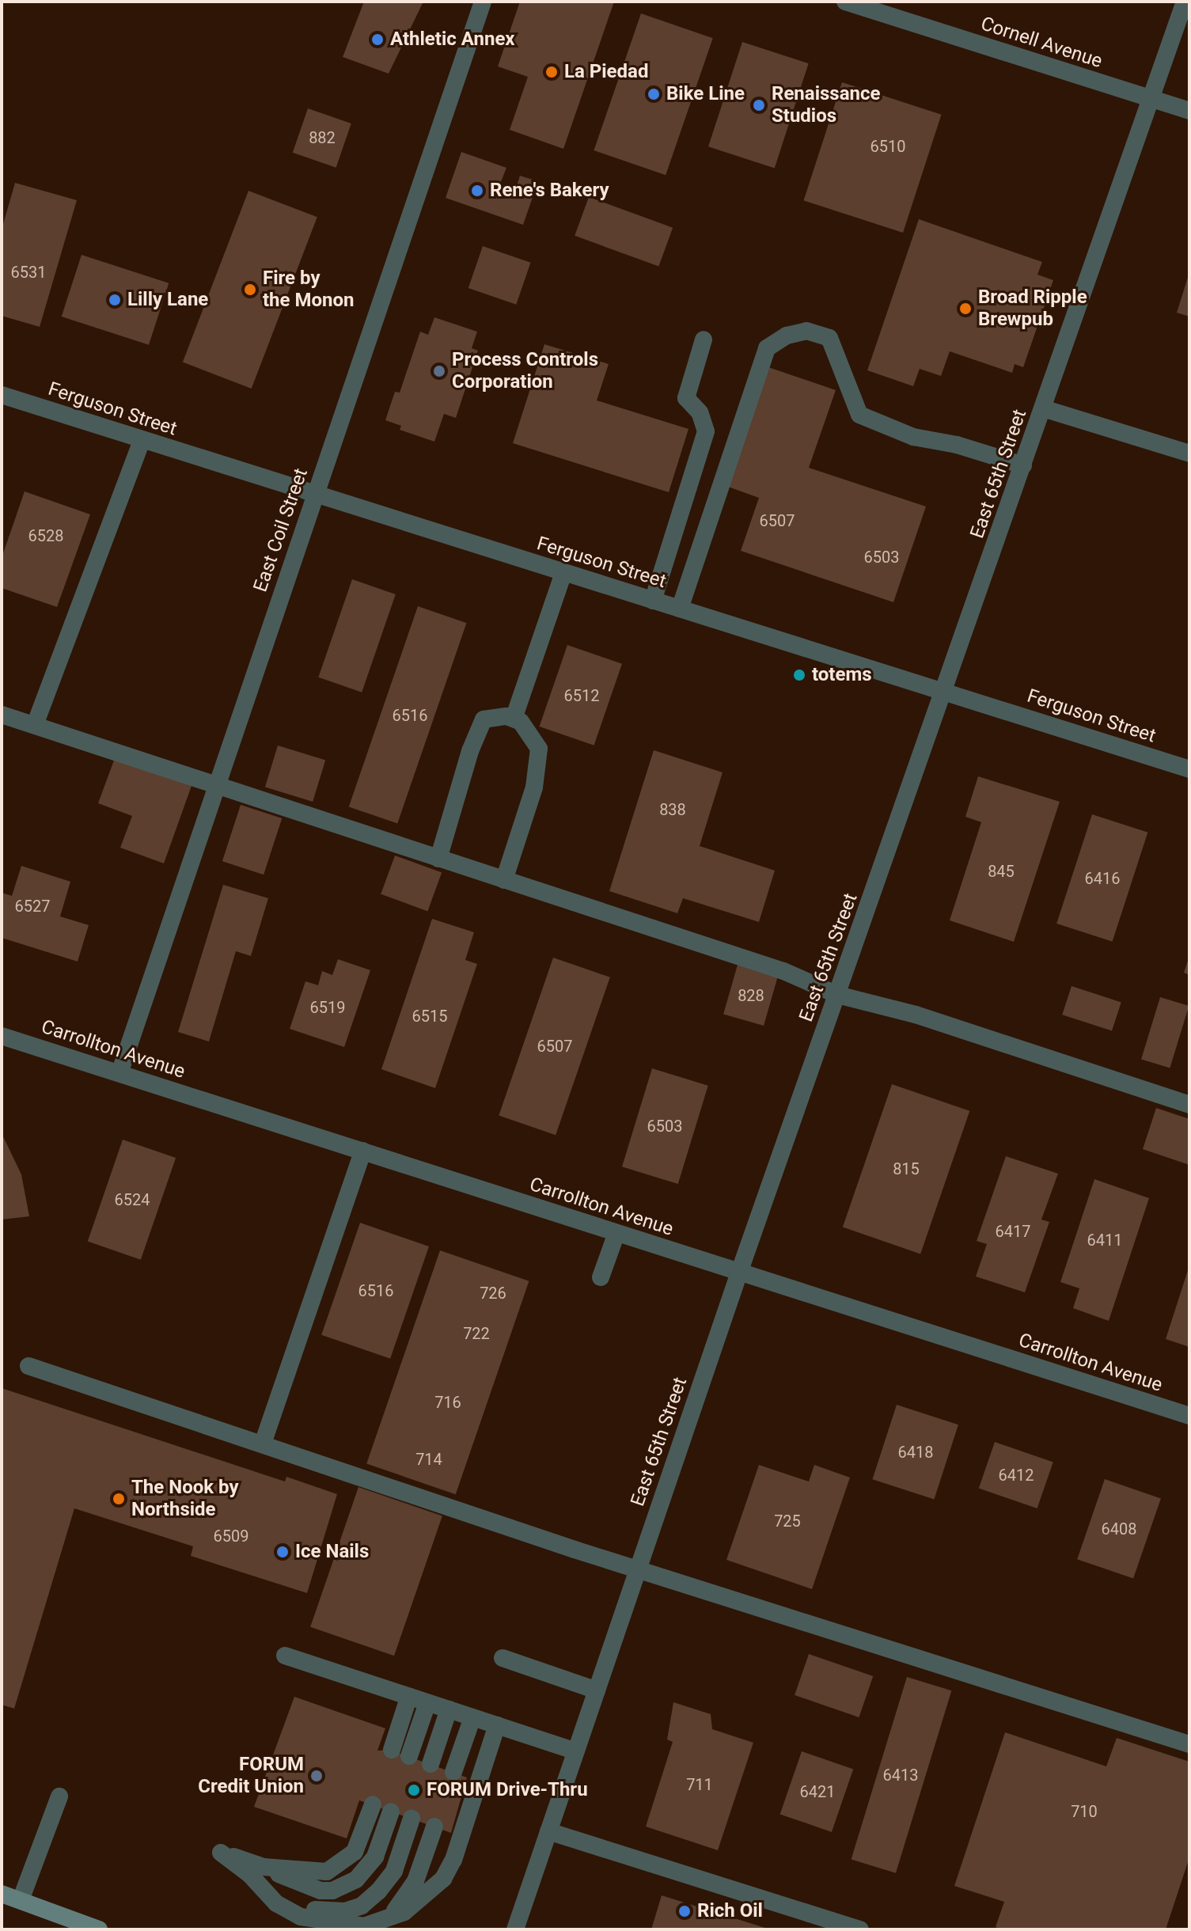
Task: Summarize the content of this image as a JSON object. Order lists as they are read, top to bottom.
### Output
{
  "streets": {
    "street": [
      "Cornell Avenue",
      "Ferguson Street",
      "East 65th Street",
      "East Coil Street",
      "Carrollton Avenue"
    ]
  },
  "crossings": [
    ["Cornell Avenue", "East 65th Street"],
    ["Ferguson Street", "East 65th Street"],
    ["Ferguson Street", "East Coil Street"],
    ["East 65th Street", "Carrollton Avenue"],
    ["East Coil Street", "Carrollton Avenue"]
  ],
  "places": [
    "Athletic Annex",
    "La Piedad",
    "Bike Line",
    "Renaissance Studios",
    "Rene's Bakery",
    "Fire by the Monon",
    "Lilly Lane",
    "Broad Ripple Brewpub",
    "Process Controls Corporation",
    "totems",
    "The Nook by Northside",
    "Ice Nails",
    "FORUM Credit Union",
    "FORUM Drive-Thru",
    "Rich Oil"
  ],
  "house_numbers": [
    "882",
    "6510",
    "6531",
    "6507",
    "6528",
    "6503",
    "6512",
    "6516",
    "838",
    "845",
    "6416",
    "6527",
    "828",
    "6519",
    "6515",
    "6507",
    "6503",
    "815",
    "6524",
    "6417",
    "6411",
    "6516",
    "726",
    "722",
    "716",
    "6418",
    "714",
    "6412",
    "725",
    "6408",
    "6509",
    "6413",
    "711",
    "6421",
    "710"
  ]
}
